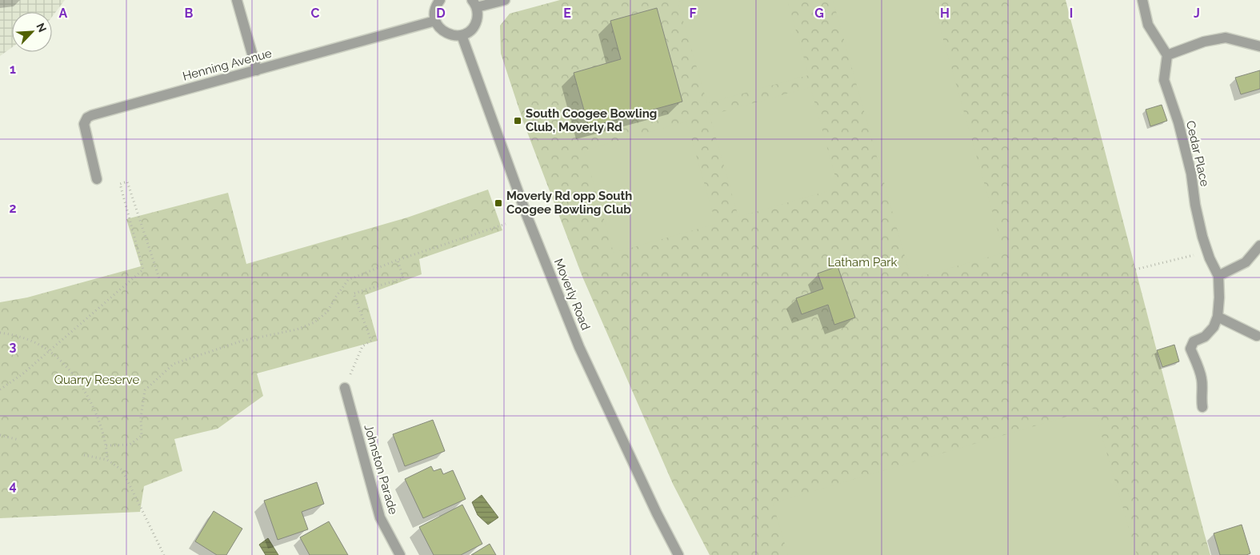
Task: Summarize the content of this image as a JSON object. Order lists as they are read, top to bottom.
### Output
{
  "streets": {
    "street": [
      "Henning Avenue",
      "Cedar Place",
      "Moverly Road",
      "Johnston Parade"
    ]
  },
  "parks": ["Latham Park", "Quarry Reserve"],
  "places": {
    "transit": ["South Coogee Bowling Club, Moverly Rd", "Moverly Rd opp South Coogee Bowling Club"]
  },
  "north": "top right",
  "grid": {
    "columns": [
      "A",
      "B",
      "C",
      "D",
      "E",
      "F",
      "G",
      "H",
      "I",
      "J"
    ],
    "rows": [
      "1",
      "2",
      "3",
      "4"
    ]
  }
}
